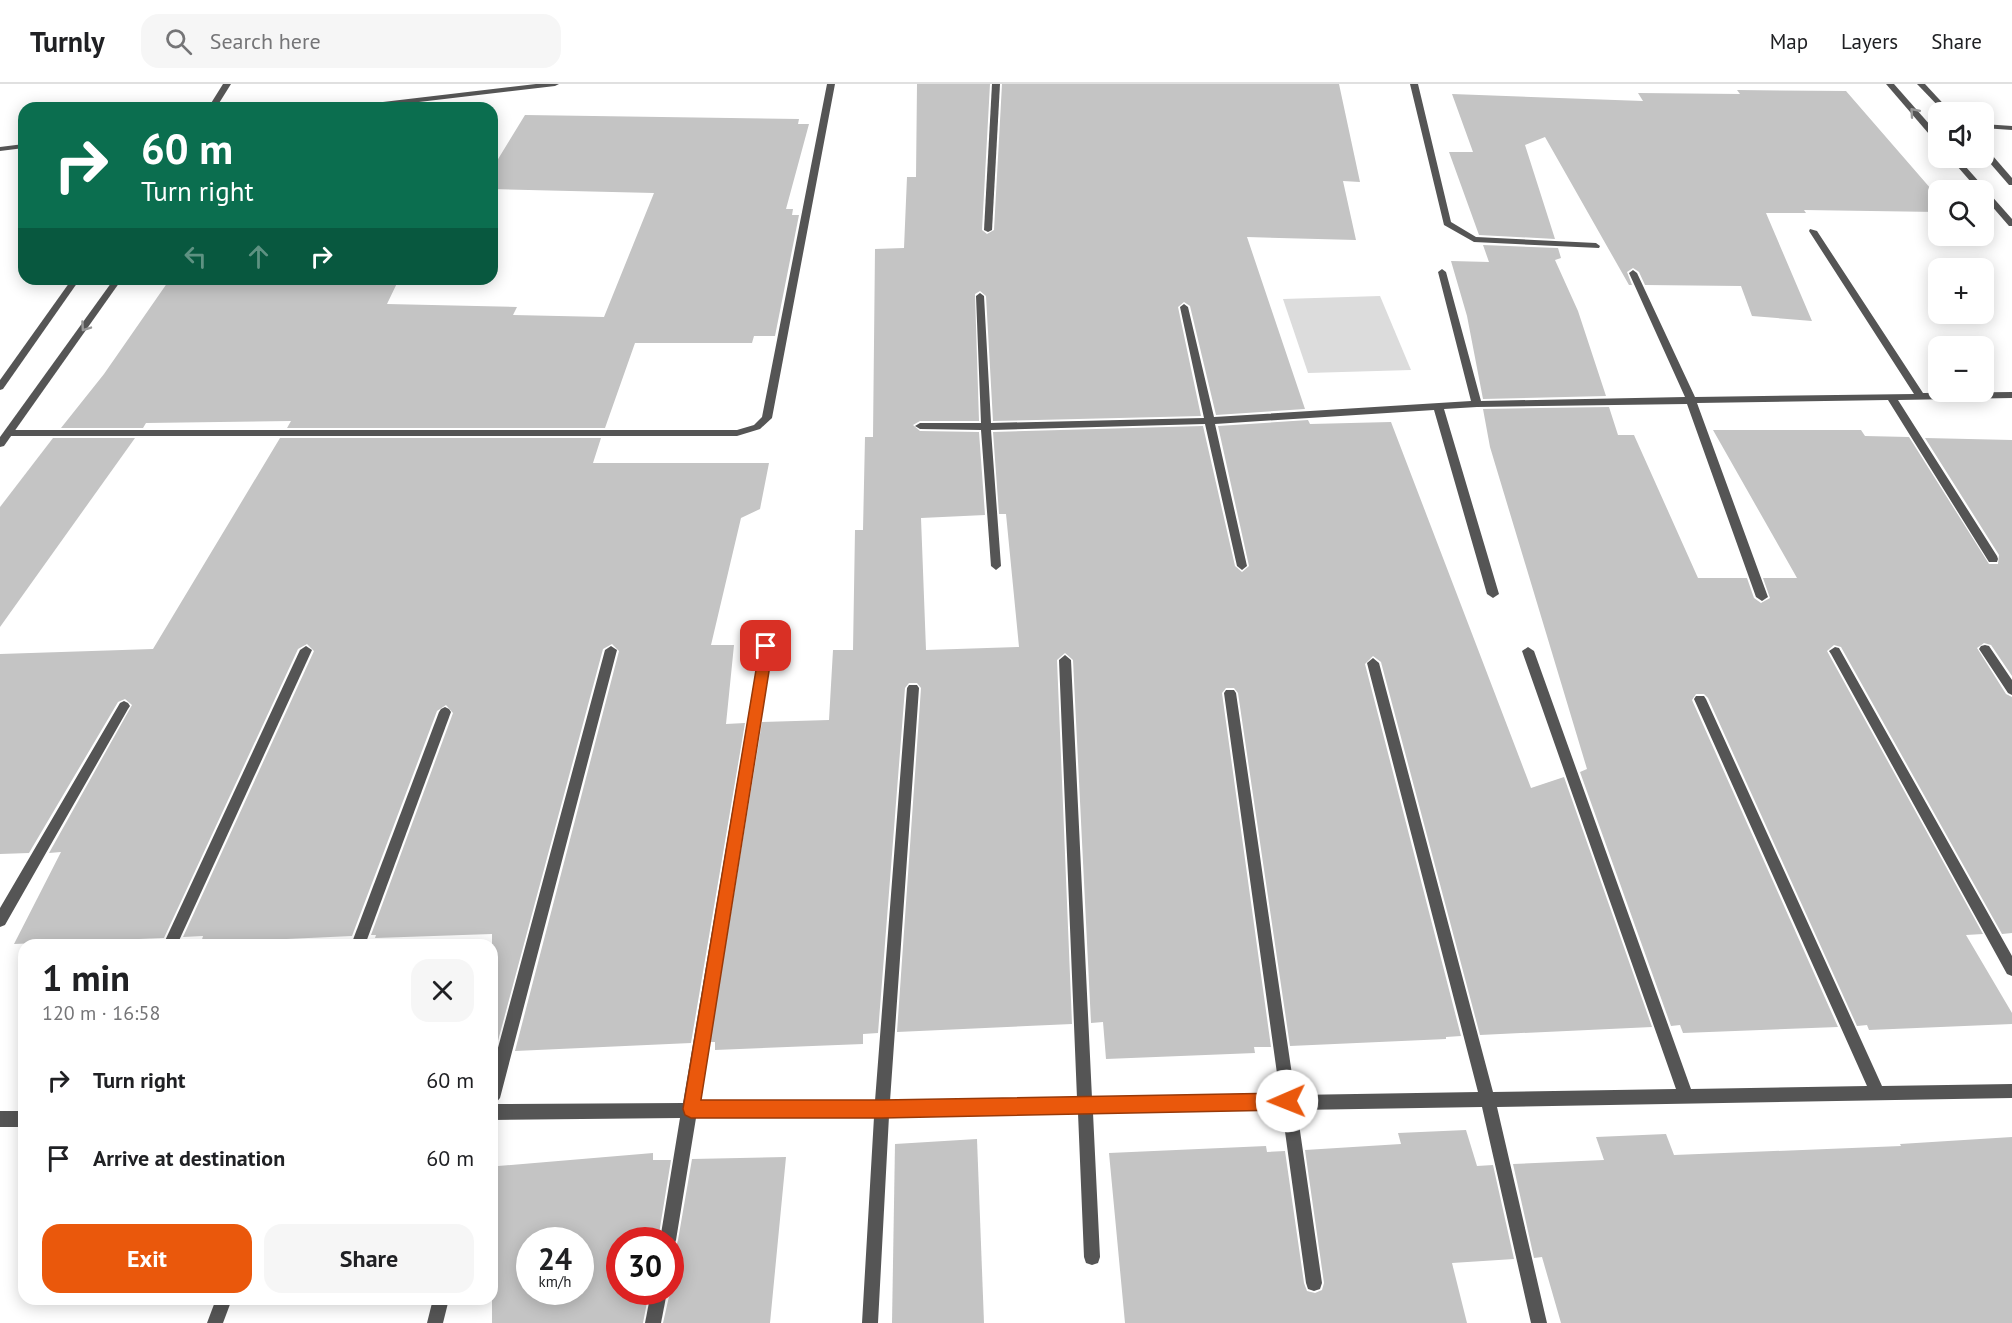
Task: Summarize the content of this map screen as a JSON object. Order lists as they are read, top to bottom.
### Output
{
  "page": {
    "header": "Turnly",
    "search": "Search here",
    "nav": ["Map", "Layers", "Share"],
    "map_buttons": ["+", "−"],
    "turn": ["60 m", "Turn right"],
    "heading": ["1 min", "120 m · 16:58"],
    "list": [
      {
        "name": "Turn right",
        "value": "60 m"
      },
      {
        "name": "Arrive at destination",
        "value": "60 m"
      }
    ],
    "buttons": ["Exit", "Share"],
    "speed": "24 km/h",
    "limit": "30"
  }
}
